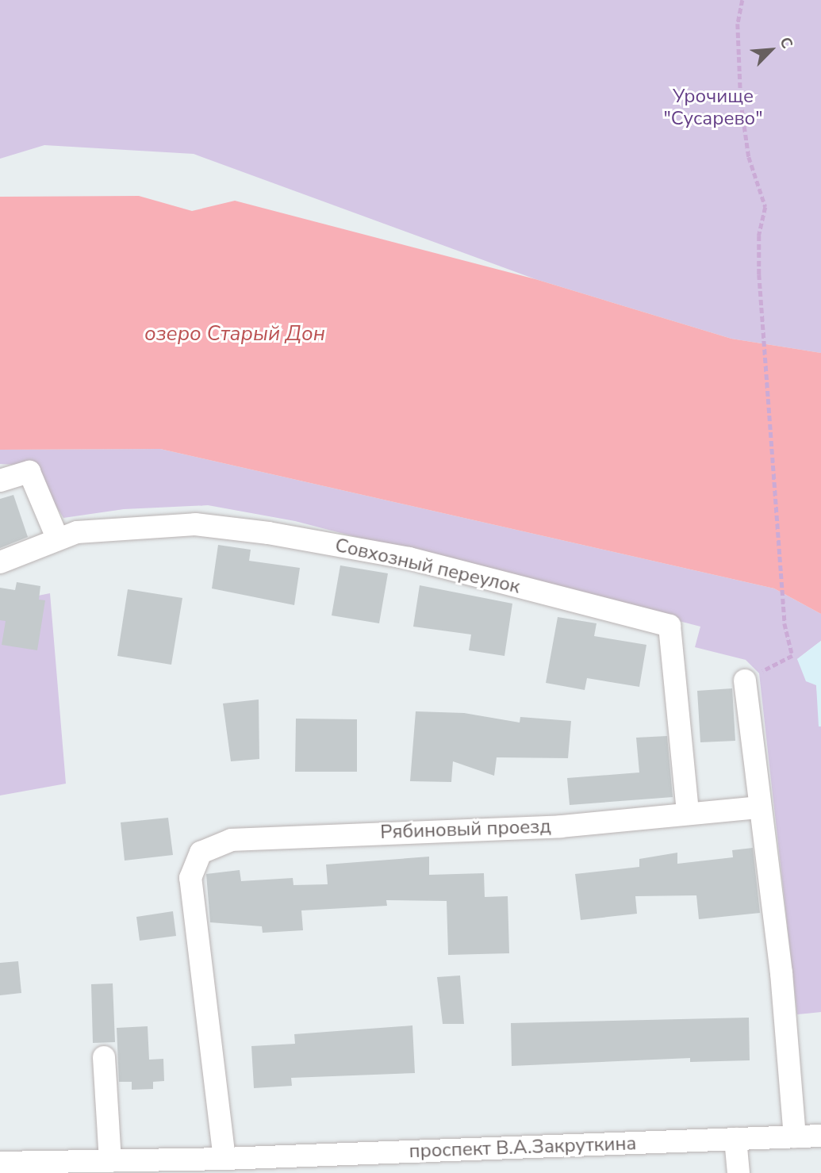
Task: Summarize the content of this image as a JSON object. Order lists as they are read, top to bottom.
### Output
{
  "streets": {
    "street": ["Совхозный переулок", "Рябиновый проезд", "проспект В.А.Закруткина"]
  },
  "crossings": [
    ["Совхозный переулок", "Рябиновый проезд"],
    ["Рябиновый проезд", "проспект В.А.Закруткина"]
  ],
  "water": ["озеро Старый Дон"],
  "parks": ["Урочище \"Сусарево\""],
  "north": "top right"
}
